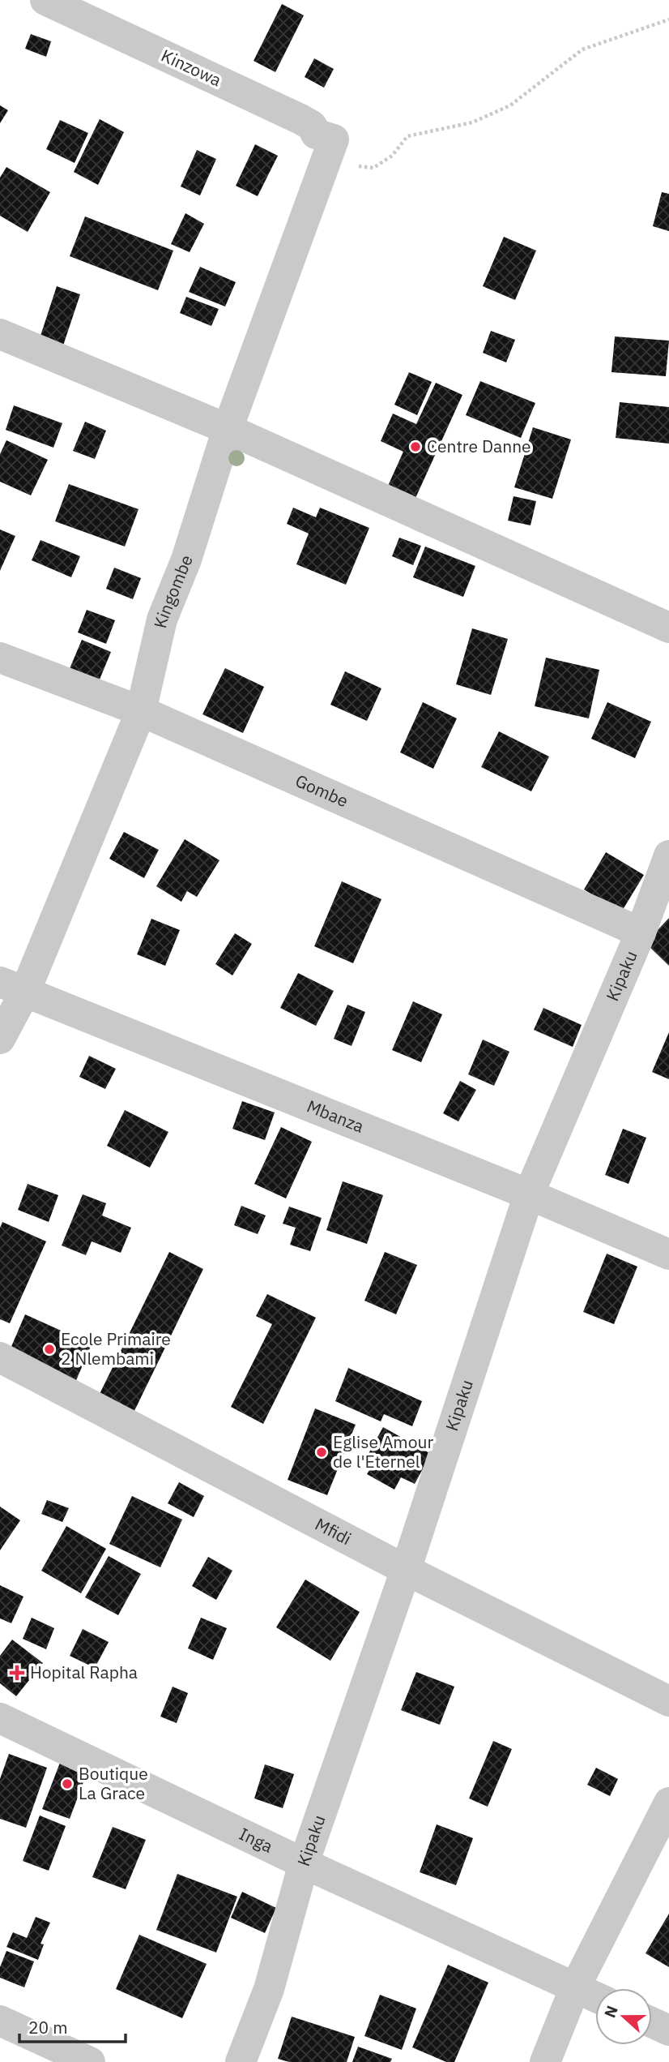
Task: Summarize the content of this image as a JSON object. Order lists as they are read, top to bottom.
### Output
{
  "streets": {
    "street": [
      "Kinzowa",
      "Kingombe",
      "Gombe",
      "Kipaku",
      "Mbanza",
      "Mfidi",
      "Inga"
    ]
  },
  "crossings": [
    ["Kinzowa", "Kingombe"],
    ["Kingombe", "Gombe"],
    ["Kingombe", "Mbanza"],
    ["Gombe", "Kipaku"],
    ["Kipaku", "Mbanza"],
    ["Kipaku", "Mfidi"],
    ["Kipaku", "Inga"]
  ],
  "places": {
    "other": [
      "Centre Danne",
      "Ecole Primaire 2 Nlembami",
      "Eglise Amour de l'Eternel",
      "Boutique La Grace"
    ],
    "health": ["Hopital Rapha"]
  },
  "scale_bar": "20 m",
  "north": "left"
}
